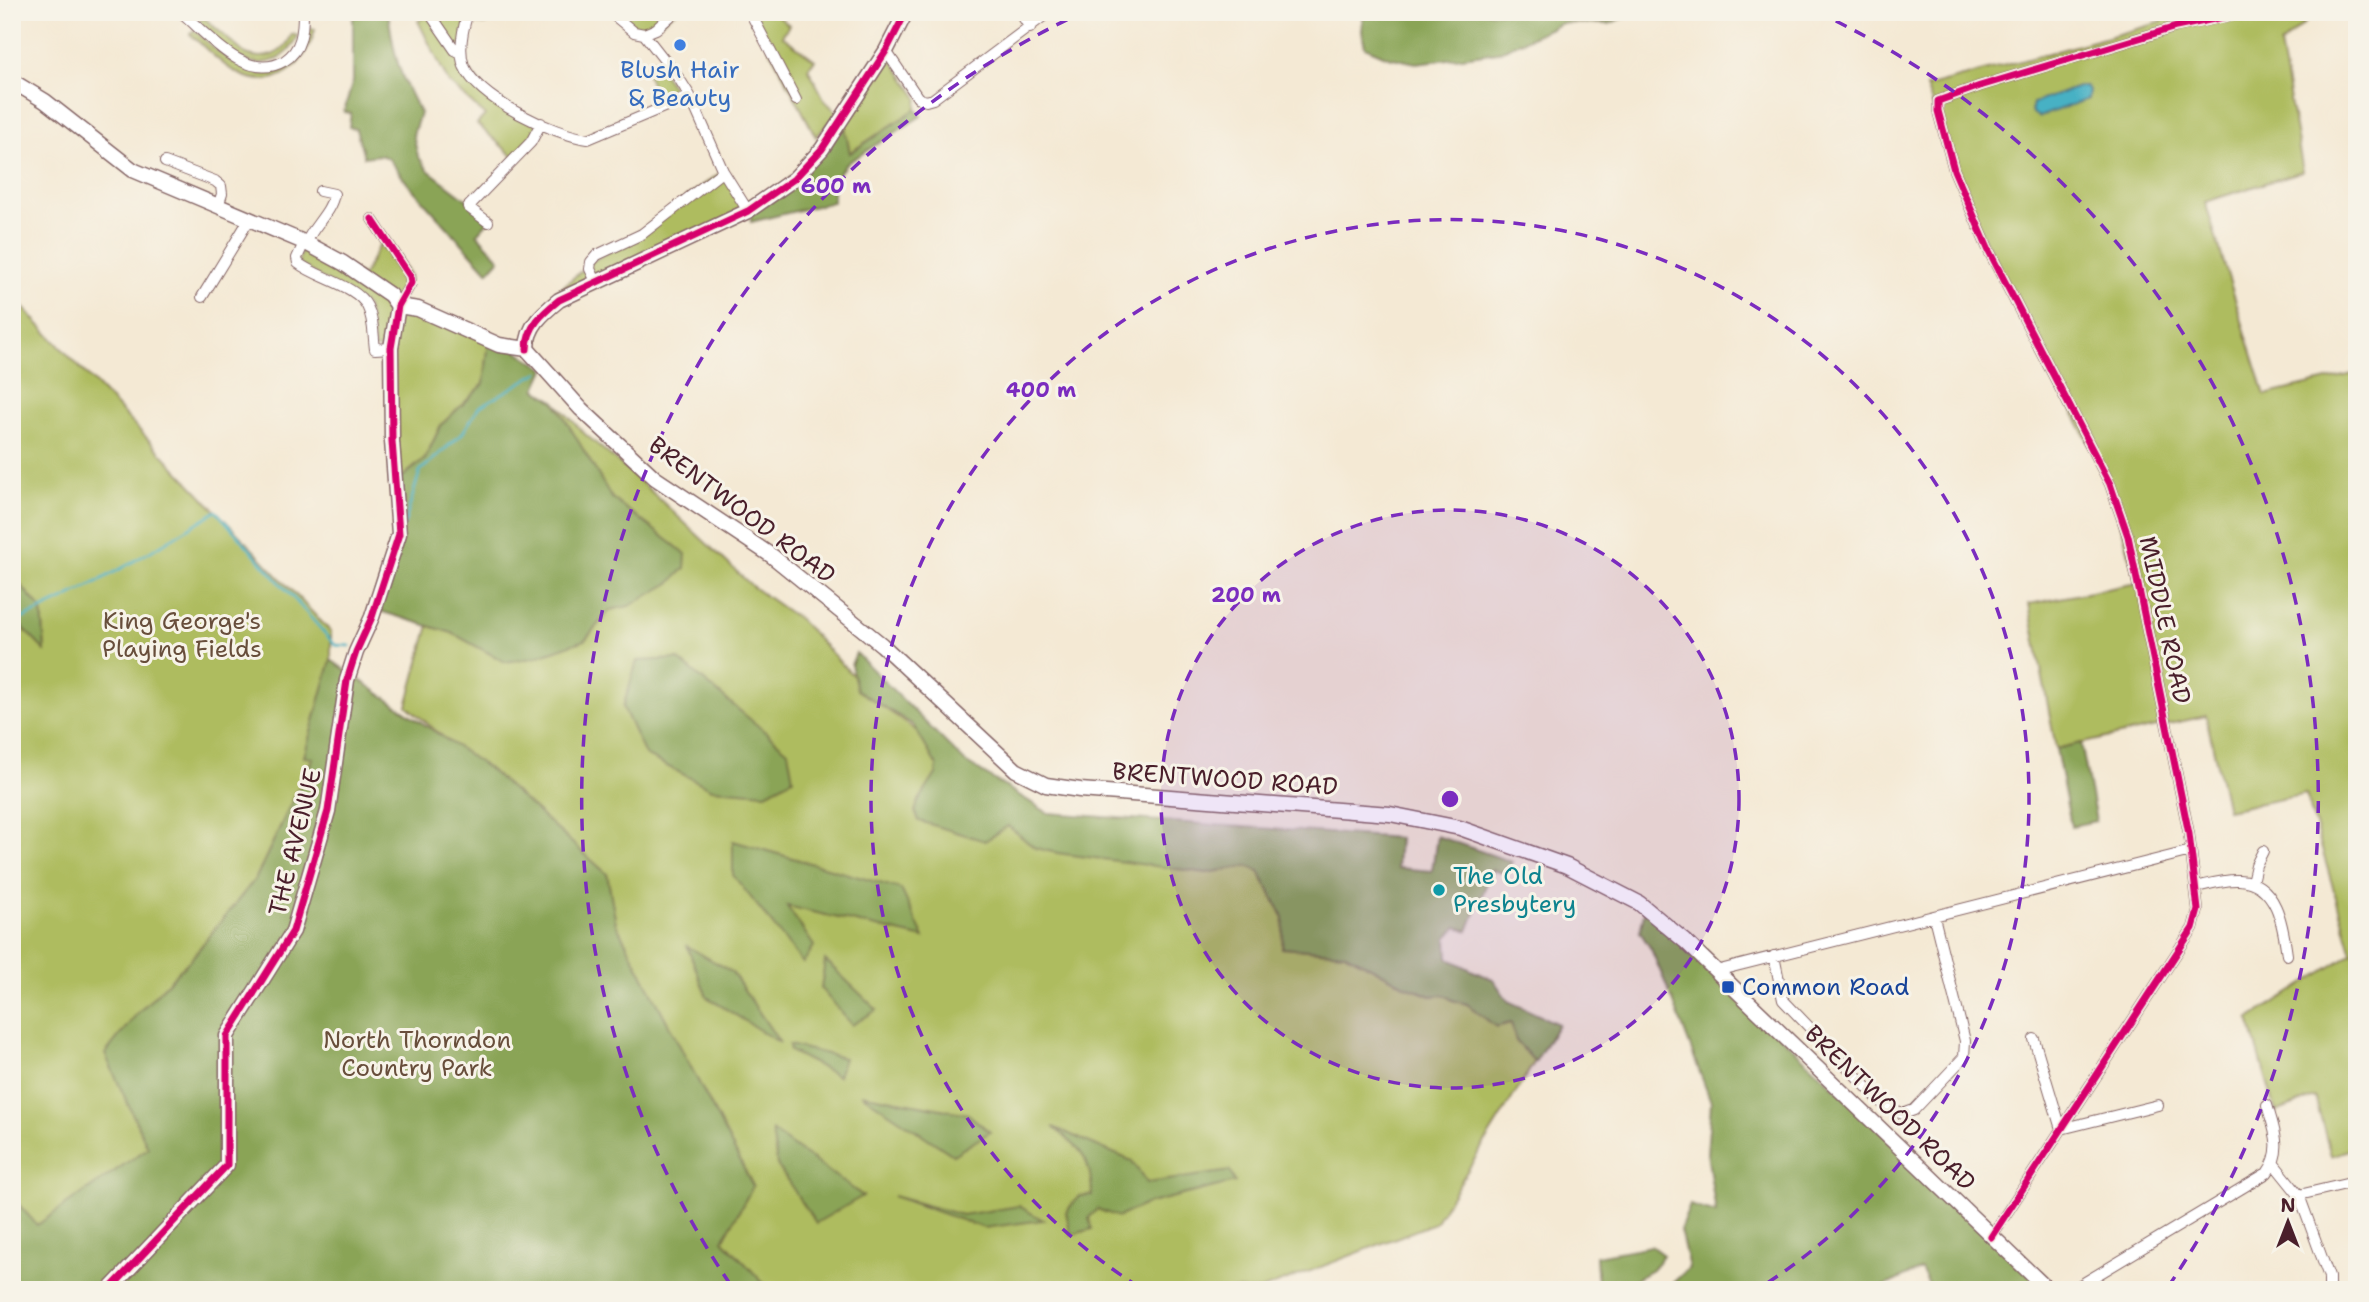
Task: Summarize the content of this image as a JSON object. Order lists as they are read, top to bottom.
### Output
{
  "streets": {
    "main road": ["BRENTWOOD ROAD", "THE AVENUE"],
    "street": ["MIDDLE ROAD"]
  },
  "crossings": [
    ["BRENTWOOD ROAD", "MIDDLE ROAD"]
  ],
  "parks": ["King George's Playing Fields", "North Thorndon Country Park"],
  "places": {
    "other": ["Blush Hair & Beauty", "The Old Presbytery"],
    "transit": ["Common Road"]
  },
  "north": "top",
  "rings": ["600 m", "400 m", "200 m"]
}
